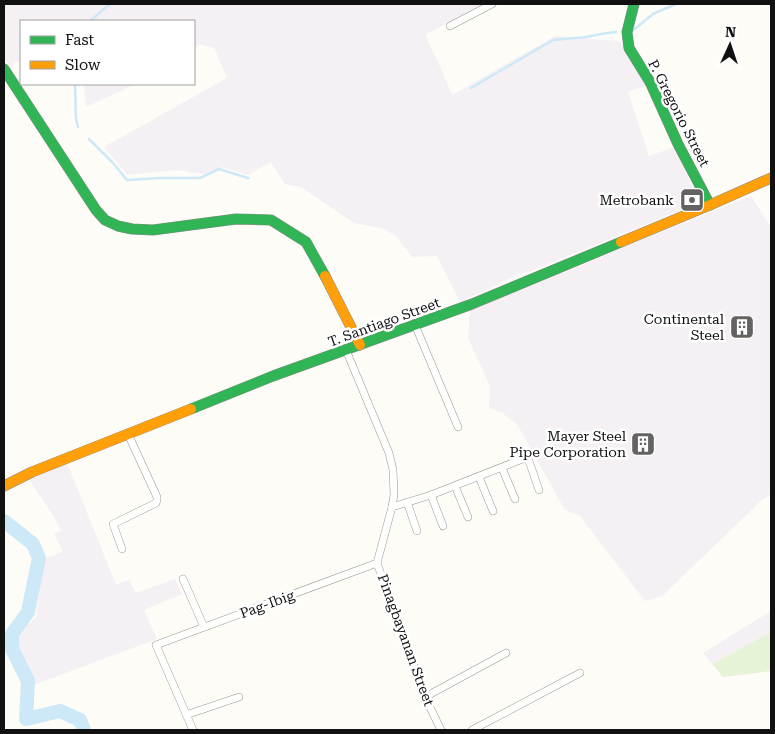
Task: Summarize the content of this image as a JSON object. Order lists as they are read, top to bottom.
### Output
{
  "streets": {
    "main road": ["P. Gregorio Street", "T. Santiago Street"],
    "street": ["Pag-Ibig", "Pinagbayanan Street"]
  },
  "crossings": [
    ["P. Gregorio Street", "T. Santiago Street"],
    ["T. Santiago Street", "Pinagbayanan Street"],
    ["Pag-Ibig", "Pinagbayanan Street"]
  ],
  "places": {
    "bank": ["Metrobank"],
    "building": ["Continental Steel", "Mayer Steel Pipe Corporation"]
  },
  "legend": ["Fast", "Slow"],
  "north": "top"
}
